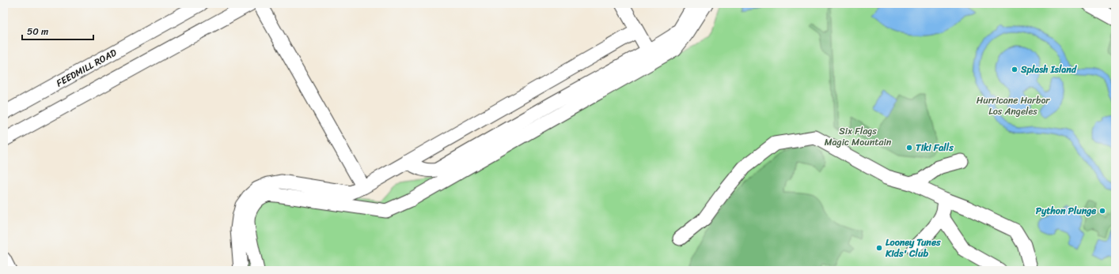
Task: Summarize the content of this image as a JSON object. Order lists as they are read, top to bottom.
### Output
{
  "streets": {
    "street": ["FEEDMILL ROAD"]
  },
  "parks": ["Hurricane Harbor Los Angeles", "Six Flags Magic Mountain"],
  "places": [
    "Splash Island",
    "Tiki Falls",
    "Python Plunge",
    "Looney Tunes Kids' Club"
  ],
  "scale_bar": "50 m"
}
